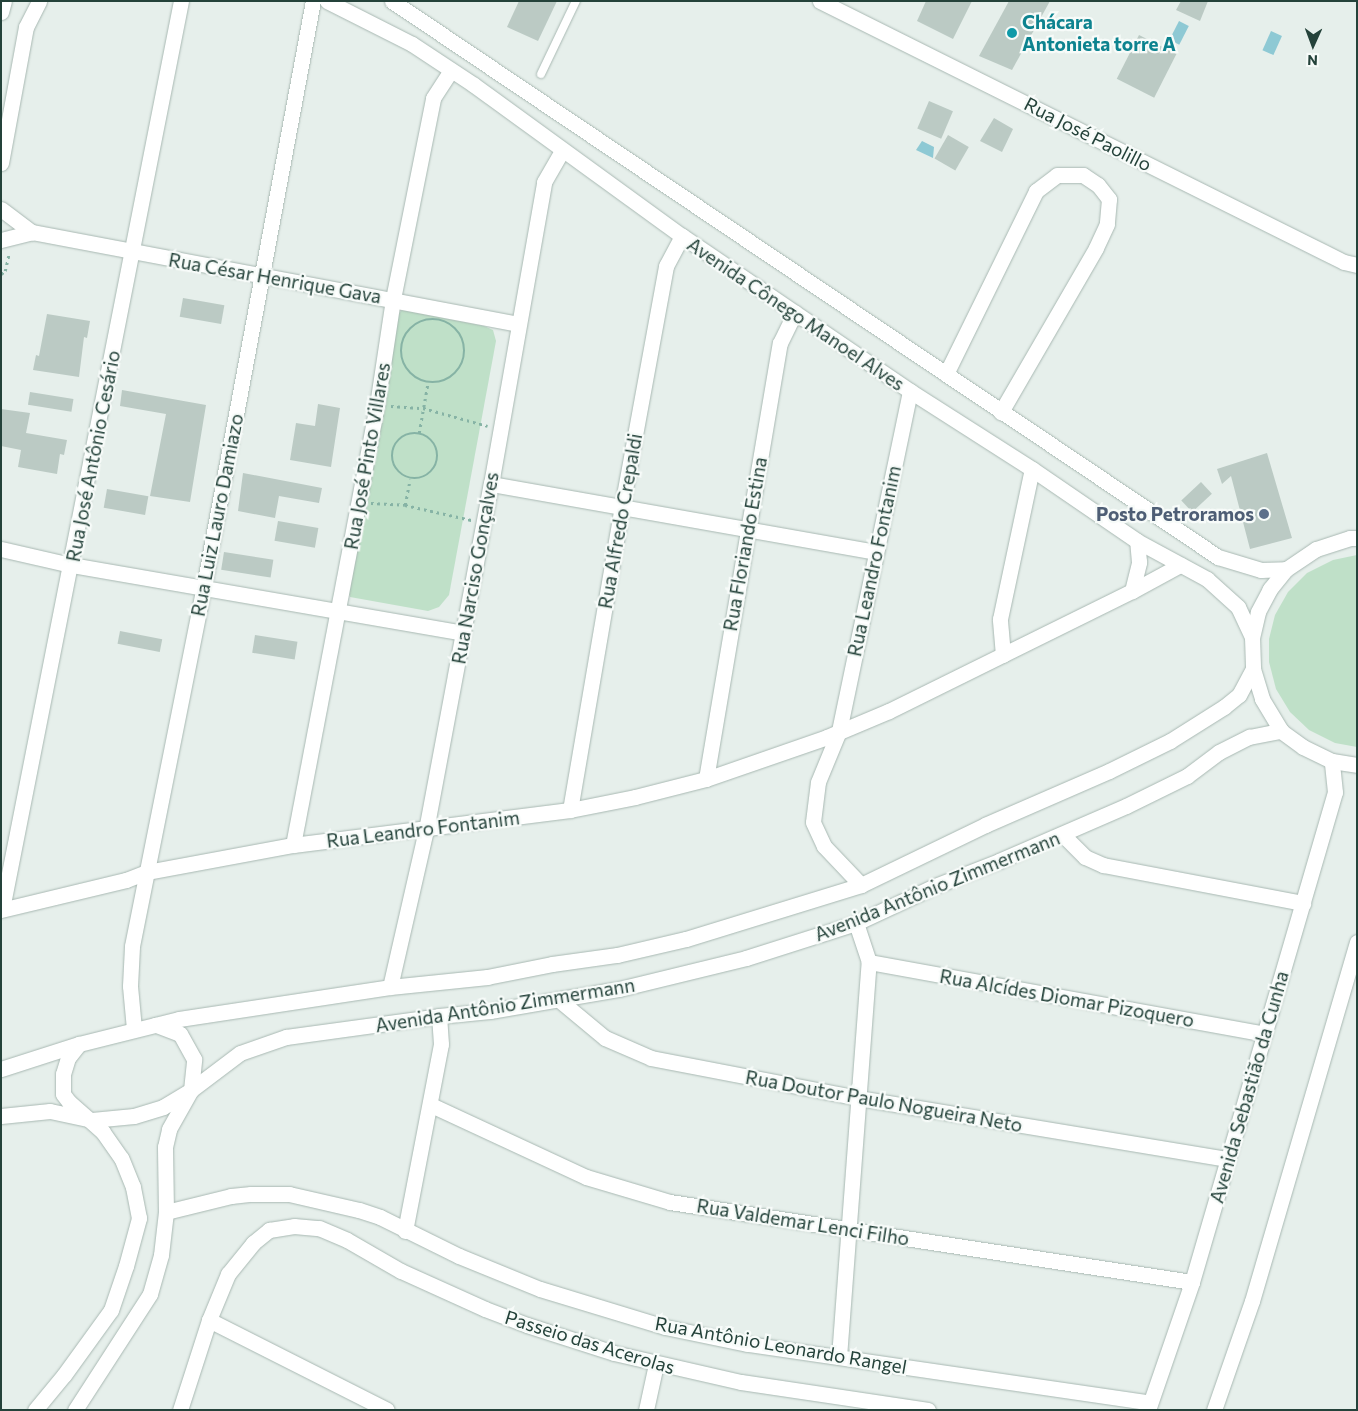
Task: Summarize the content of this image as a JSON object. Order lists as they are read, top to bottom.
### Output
{
  "streets": {
    "street": [
      "Rua José Paolillo",
      "Rua César Henrique Gava",
      "Avenida Cônego Manoel Alves",
      "Rua José Antônio Cesário",
      "Rua José Pinto Villares",
      "Rua Luiz Lauro Damiazo",
      "Rua Alfredo Crepaldi",
      "Rua Floriando Estina",
      "Rua Leandro Fontanim",
      "Rua Narciso Gonçalves",
      "Avenida Antônio Zimmermann",
      "Rua Alcídes Diomar Pizoquero",
      "Avenida Sebastião da Cunha",
      "Rua Doutor Paulo Nogueira Neto",
      "Rua Valdemar Lenci Filho",
      "Passeio das Acerolas",
      "Rua Antônio Leonardo Rangel"
    ]
  },
  "crossings": [
    ["Rua César Henrique Gava", "Rua José Antônio Cesário"],
    ["Rua César Henrique Gava", "Rua José Pinto Villares"],
    ["Rua César Henrique Gava", "Rua Luiz Lauro Damiazo"],
    ["Rua César Henrique Gava", "Rua Narciso Gonçalves"],
    ["Avenida Cônego Manoel Alves", "Rua José Pinto Villares"],
    ["Avenida Cônego Manoel Alves", "Rua Alfredo Crepaldi"],
    ["Avenida Cônego Manoel Alves", "Rua Floriando Estina"],
    ["Avenida Cônego Manoel Alves", "Rua Leandro Fontanim"],
    ["Avenida Cônego Manoel Alves", "Rua Narciso Gonçalves"],
    ["Rua José Antônio Cesário", "Rua Leandro Fontanim"],
    ["Rua José Pinto Villares", "Rua Leandro Fontanim"],
    ["Rua Luiz Lauro Damiazo", "Rua Leandro Fontanim"],
    ["Rua Luiz Lauro Damiazo", "Avenida Antônio Zimmermann"],
    ["Rua Alfredo Crepaldi", "Rua Leandro Fontanim"],
    ["Rua Floriando Estina", "Rua Leandro Fontanim"],
    ["Rua Leandro Fontanim", "Rua Narciso Gonçalves"],
    ["Rua Leandro Fontanim", "Avenida Antônio Zimmermann"],
    ["Rua Narciso Gonçalves", "Avenida Antônio Zimmermann"],
    ["Avenida Antônio Zimmermann", "Rua Doutor Paulo Nogueira Neto"],
    ["Rua Alcídes Diomar Pizoquero", "Avenida Sebastião da Cunha"],
    ["Avenida Sebastião da Cunha", "Rua Doutor Paulo Nogueira Neto"],
    ["Avenida Sebastião da Cunha", "Rua Valdemar Lenci Filho"],
    ["Avenida Sebastião da Cunha", "Rua Antônio Leonardo Rangel"]
  ],
  "places": ["Chácara Antonieta torre A", "Posto Petroramos"],
  "north": "bottom"
}
